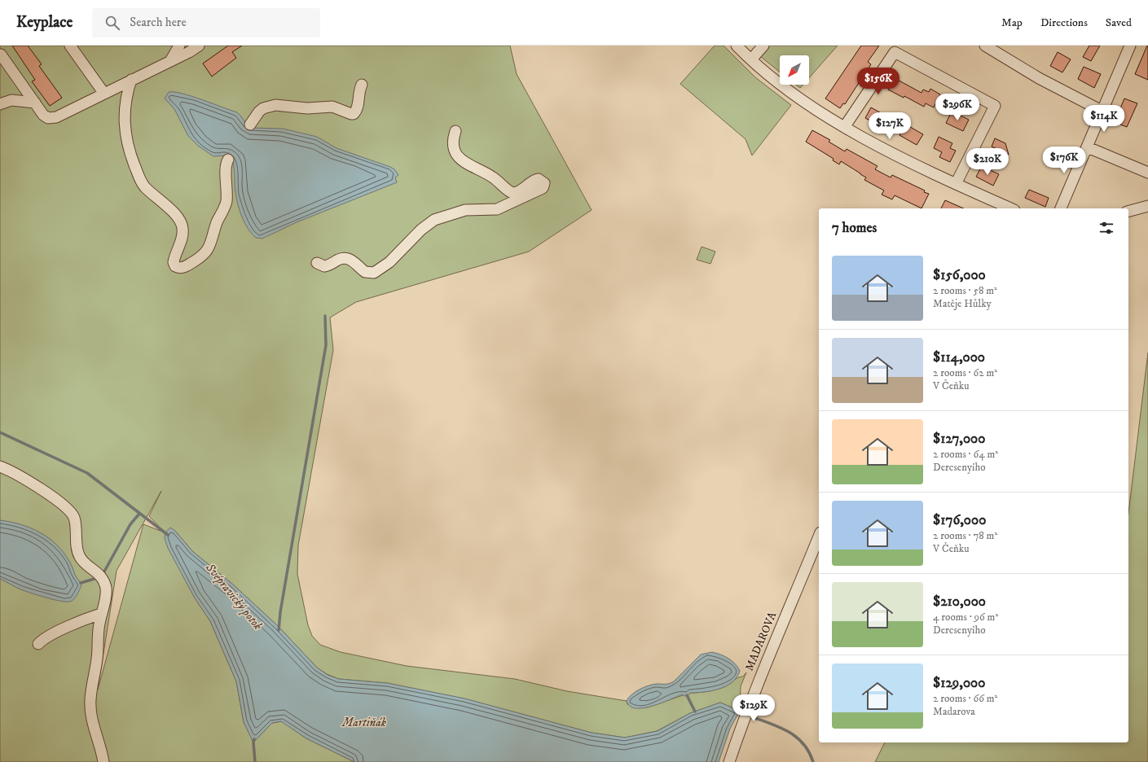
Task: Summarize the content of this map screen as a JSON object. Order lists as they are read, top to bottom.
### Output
{
  "streets": {
    "street": ["MADAROVA"]
  },
  "water": ["Svépravický potok", "Martiňák"],
  "north": "bottom left",
  "page": {
    "header": "Keyplace",
    "search": "Search here",
    "nav": ["Map", "Directions", "Saved"],
    "price": [
      "$156K",
      "$296K",
      "$114K",
      "$127K",
      "$176K",
      "$210K",
      "$129K"
    ],
    "heading": "7 homes",
    "list": [
      {
        "name": "$156,000",
        "note": "2 rooms · 58 m² · Matěje Hůlky"
      },
      {
        "name": "$114,000",
        "note": "2 rooms · 62 m² · V Čeňku"
      },
      {
        "name": "$127,000",
        "note": "2 rooms · 64 m² · Dercsenyiho"
      },
      {
        "name": "$176,000",
        "note": "2 rooms · 78 m² · V Čeňku"
      },
      {
        "name": "$210,000",
        "note": "4 rooms · 96 m² · Dercsenyiho"
      },
      {
        "name": "$129,000",
        "note": "2 rooms · 66 m² · Madarova"
      }
    ]
  }
}
